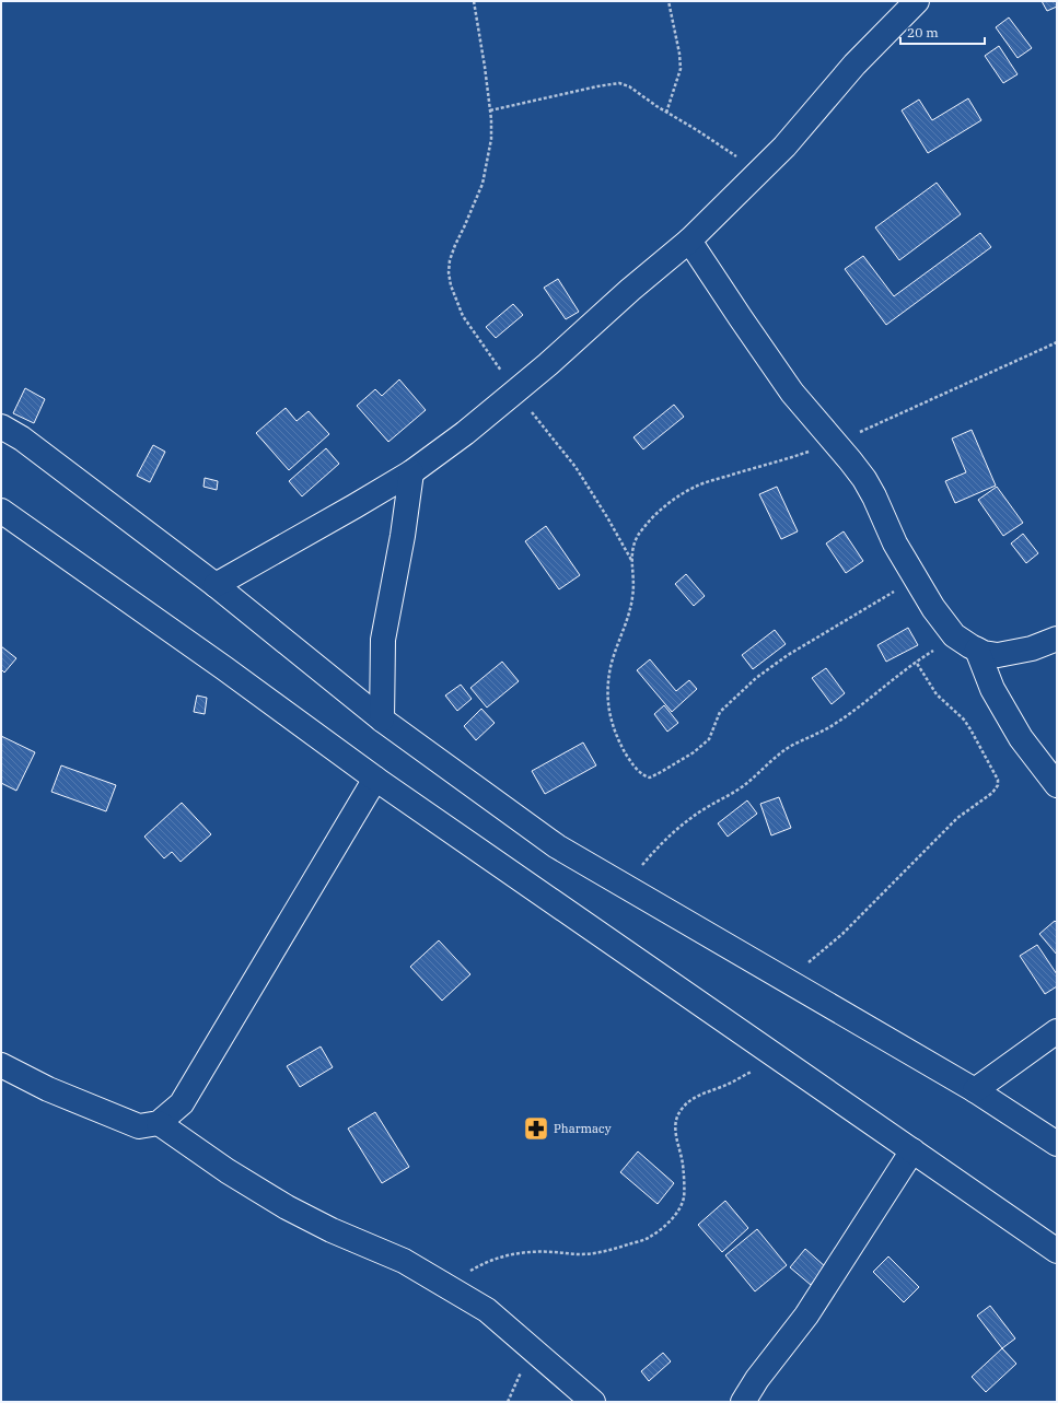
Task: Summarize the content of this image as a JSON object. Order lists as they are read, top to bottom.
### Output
{
  "places": {
    "pharmacy": ["Pharmacy"]
  },
  "scale_bar": "20 m"
}
